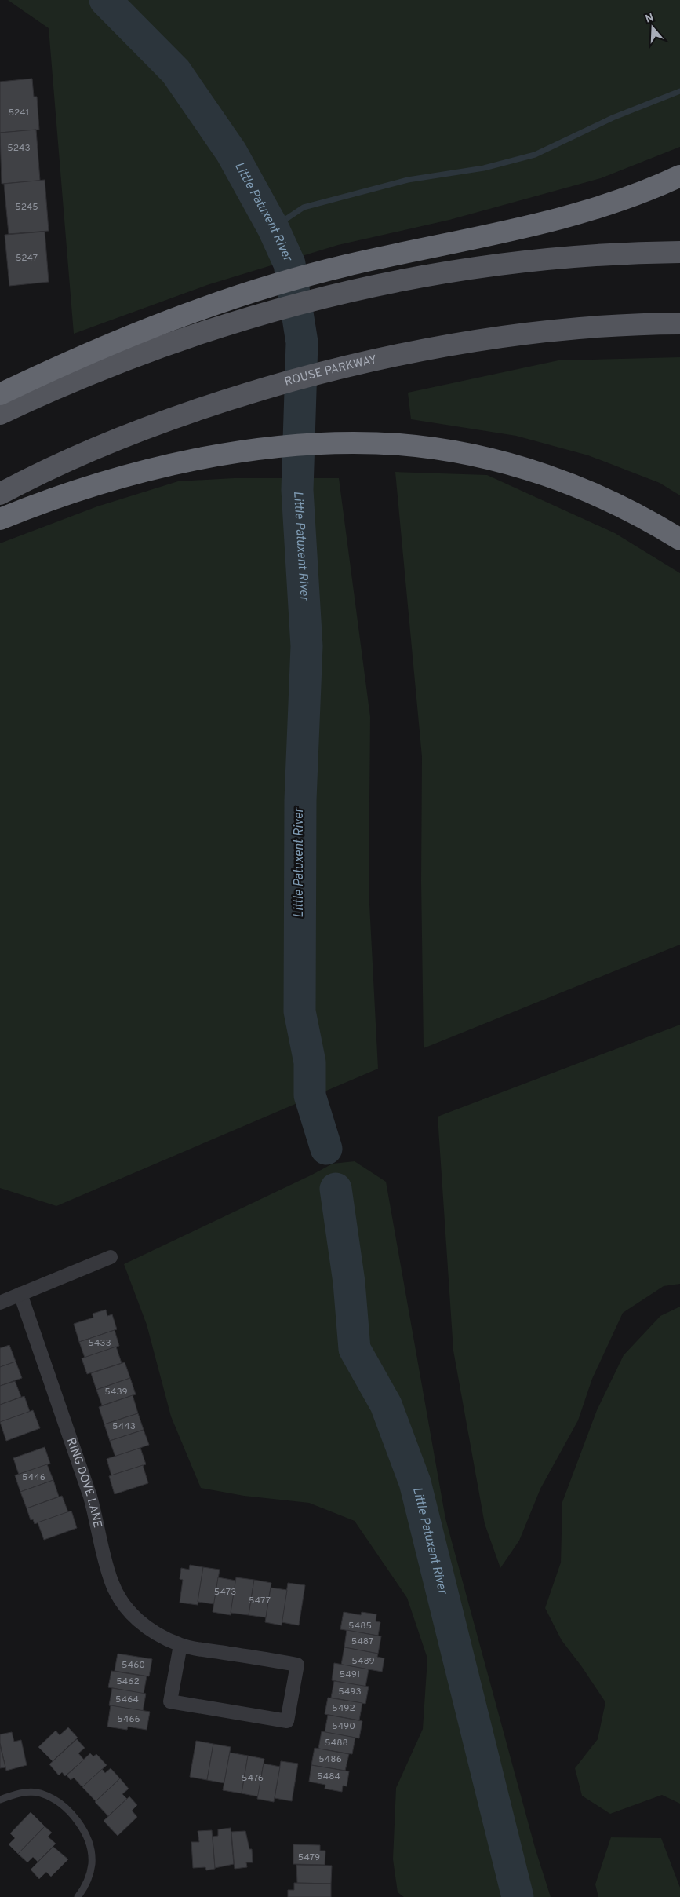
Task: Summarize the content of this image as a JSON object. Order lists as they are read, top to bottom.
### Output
{
  "streets": {
    "main road": ["ROUSE PARKWAY"],
    "street": ["RING DOVE LANE"]
  },
  "water": ["Little Patuxent River"],
  "house_numbers": [
    "5241",
    "5243",
    "5245",
    "5247",
    "5433",
    "5439",
    "5443",
    "5446",
    "5473",
    "5477",
    "5485",
    "5487",
    "5489",
    "5460",
    "5491",
    "5462",
    "5493",
    "5464",
    "5492",
    "5466",
    "5490",
    "5488",
    "5486",
    "5484",
    "5476",
    "5479"
  ],
  "north": "top"
}
